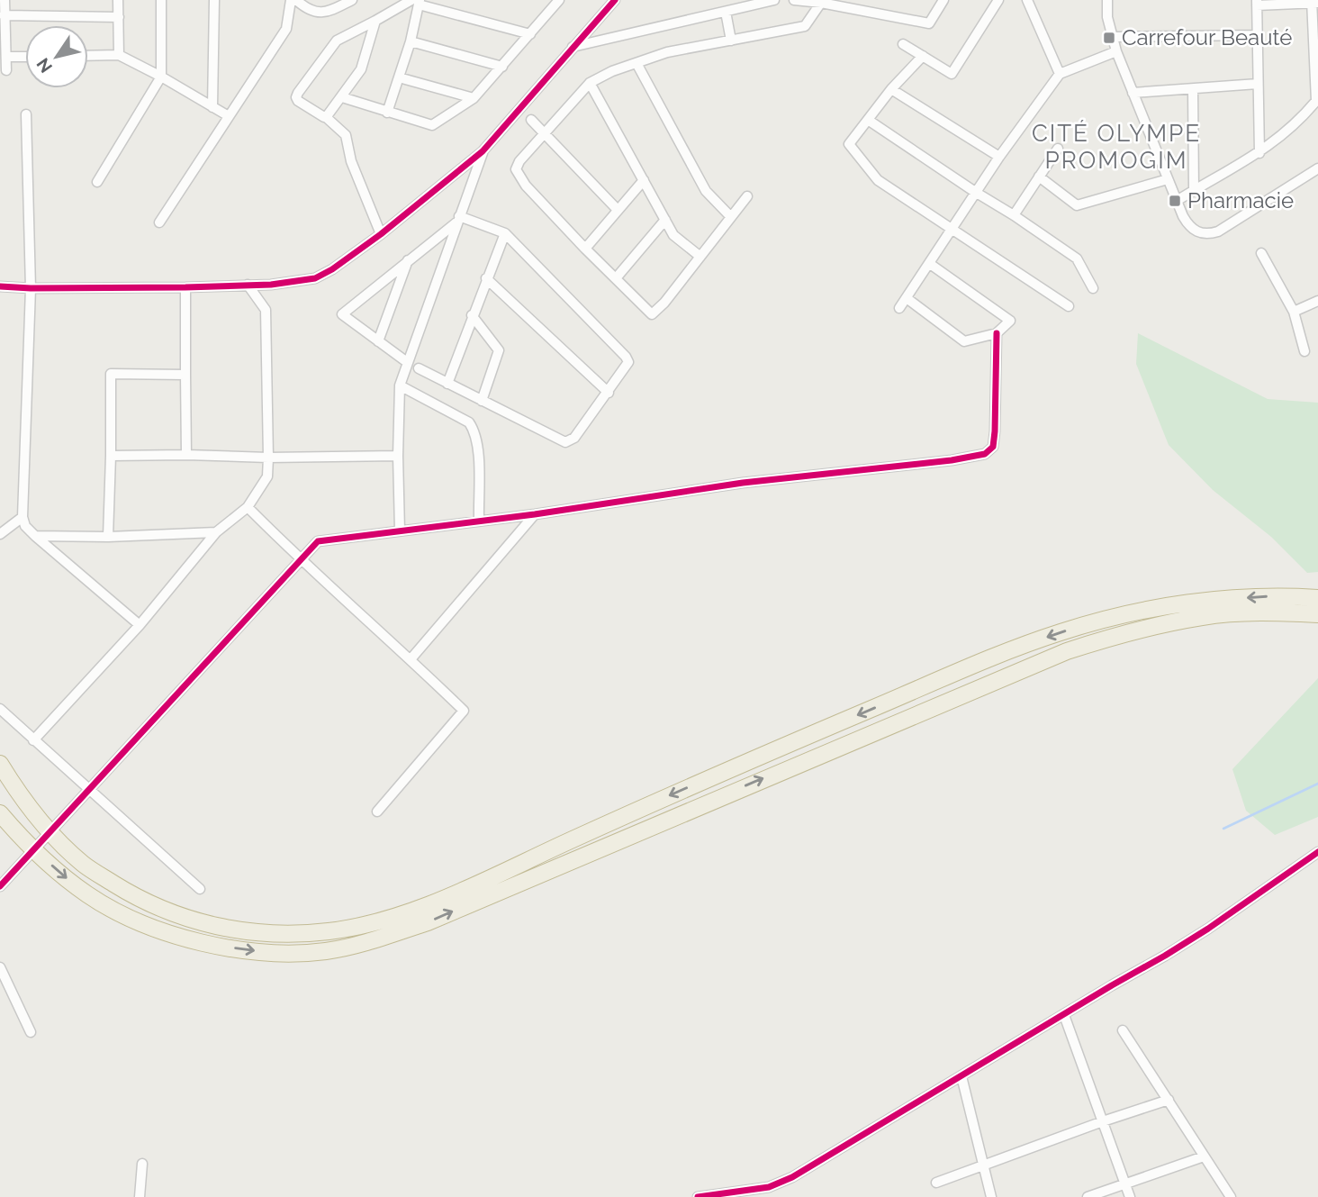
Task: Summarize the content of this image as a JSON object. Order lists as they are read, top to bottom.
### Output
{
  "districts": ["CITÉ OLYMPE PROMOGIM"],
  "places": {
    "transit": ["Carrefour Beauté", "Pharmacie"]
  },
  "north": "bottom left"
}
